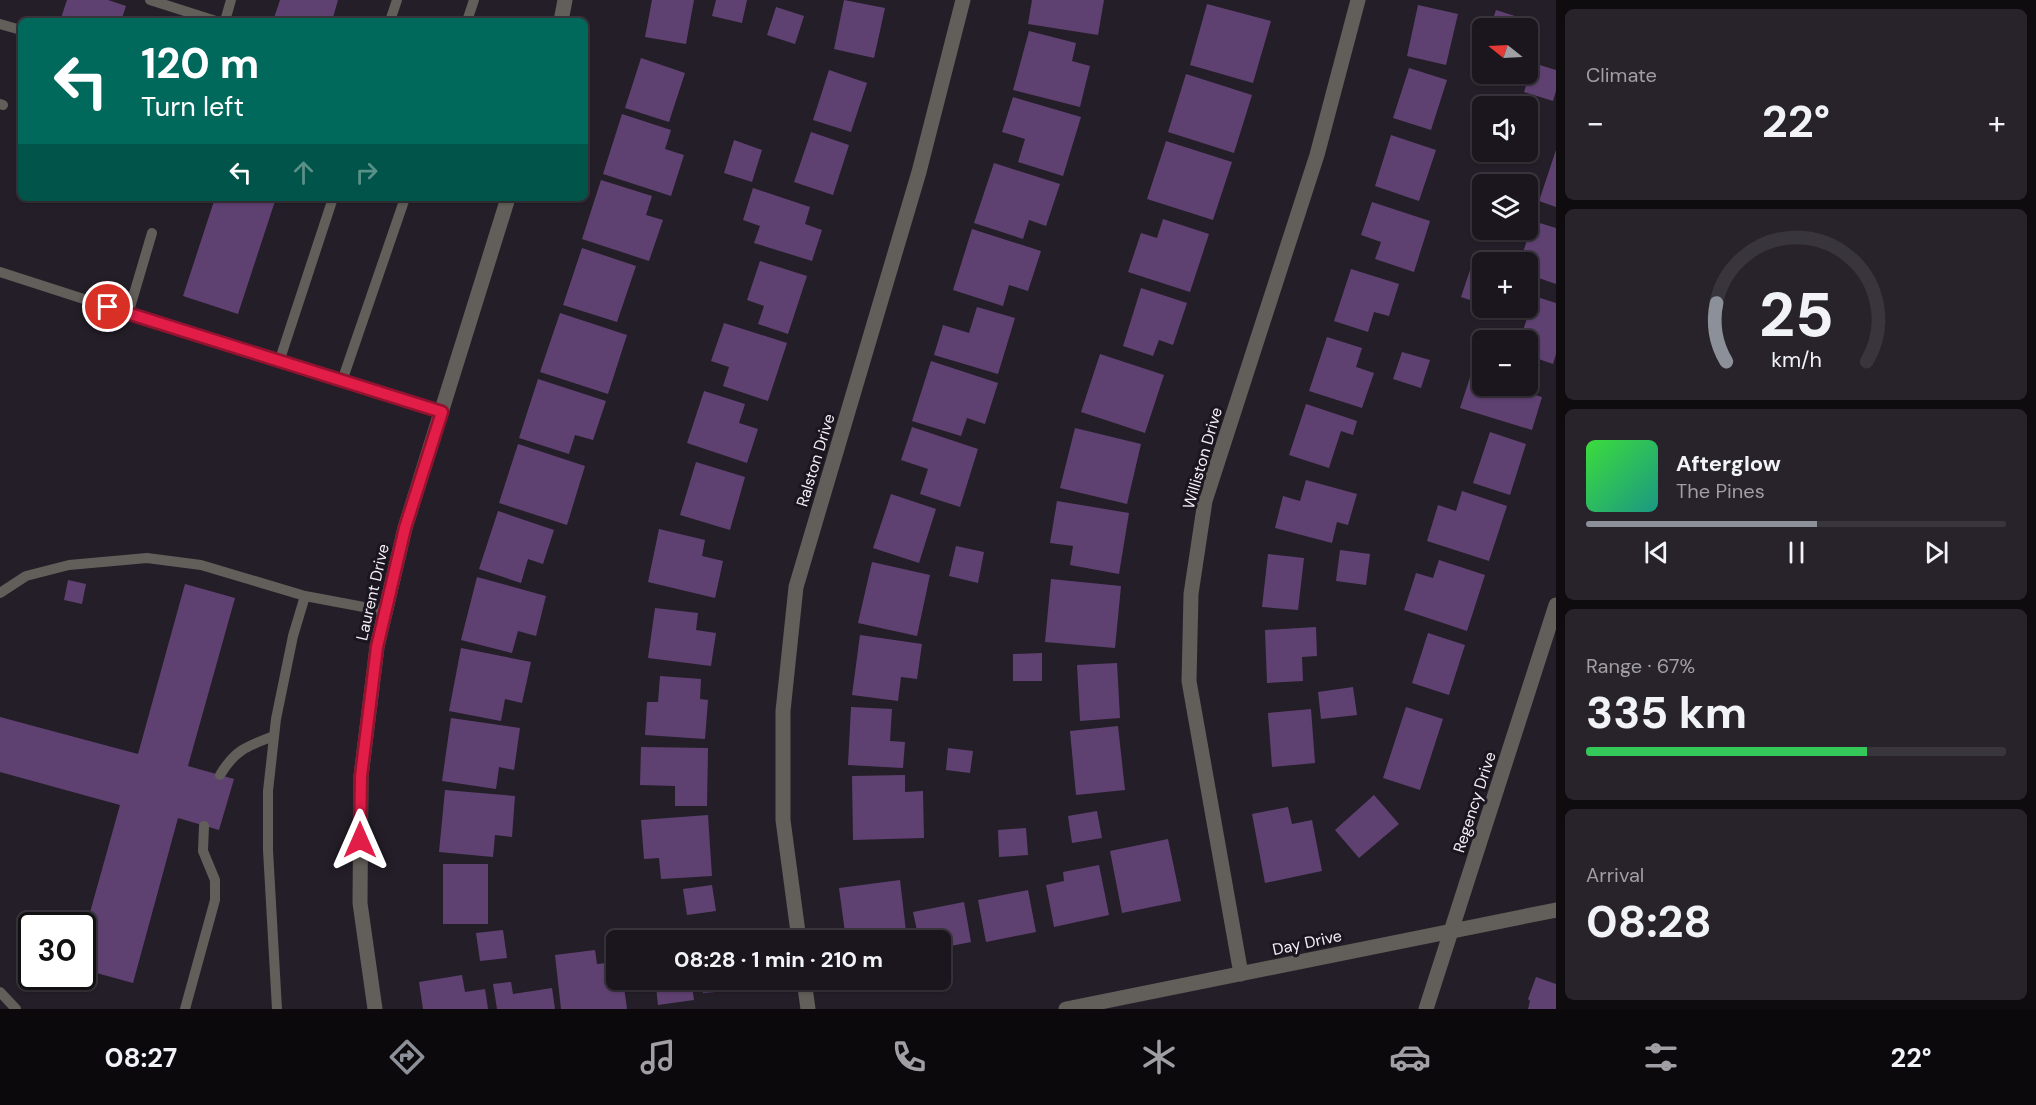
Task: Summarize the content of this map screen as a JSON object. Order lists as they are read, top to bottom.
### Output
{
  "streets": {
    "street": [
      "Williston Drive",
      "Ralston Drive",
      "Laurent Drive",
      "Regency Drive",
      "Day Drive"
    ]
  },
  "crossings": [
    ["Williston Drive", "Day Drive"],
    ["Regency Drive", "Day Drive"]
  ],
  "north": "left",
  "page": {
    "tile": [
      "Climate",
      ["Range · 67%", "335 km"],
      ["Arrival", "08:28"]
    ],
    "map_buttons": ["+", "−"],
    "turn": ["120 m", "Turn left"],
    "heat": ["−", "22°", "+"],
    "song": ["Afterglow", "The Pines"],
    "limit": "30",
    "trip": "08:28 · 1 min · 210 m",
    "tabs": ["08:27", "22°"],
    "gauge": ["25", "km/h"]
  }
}
